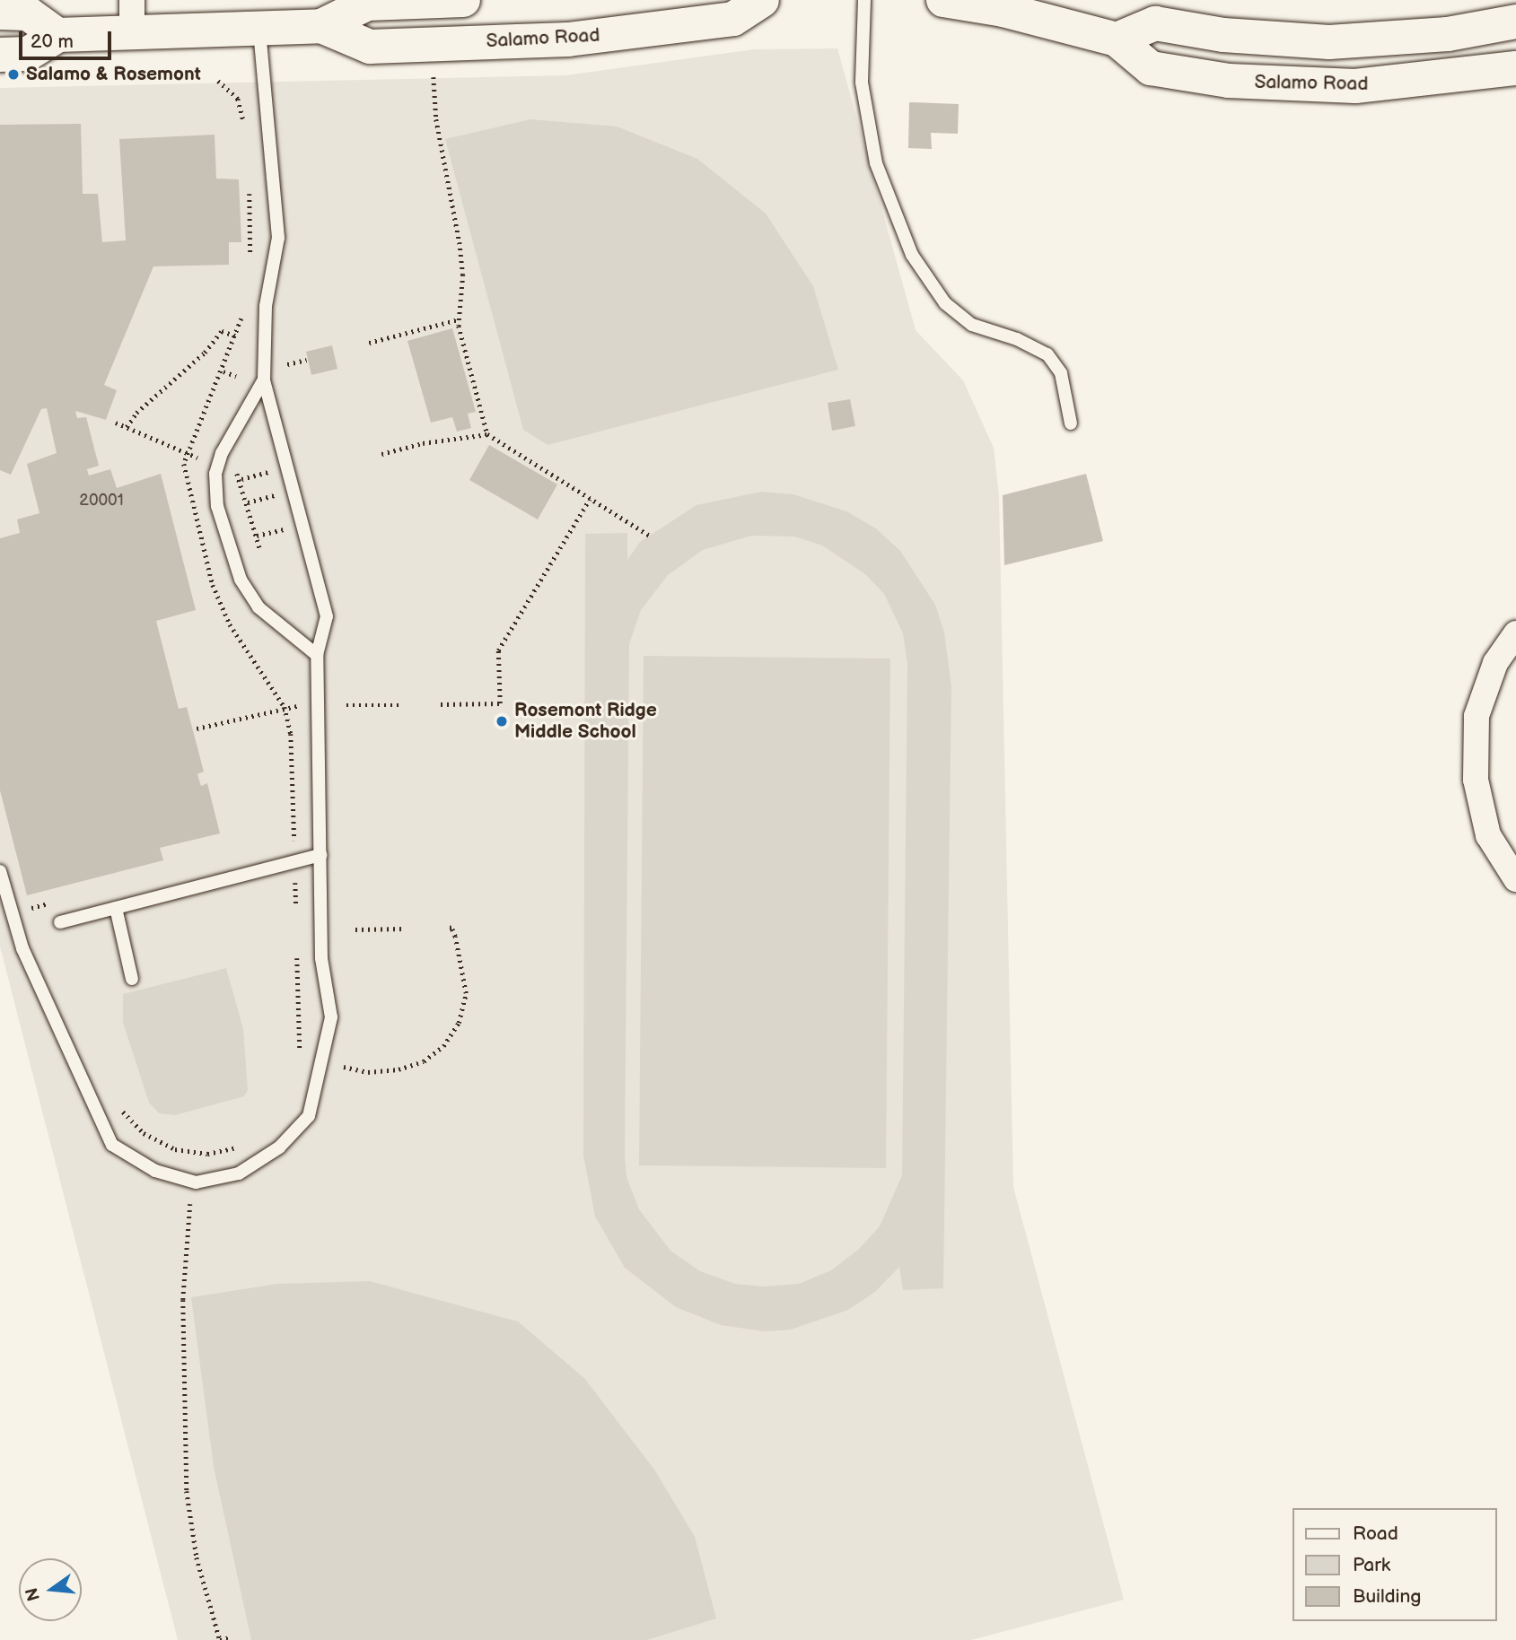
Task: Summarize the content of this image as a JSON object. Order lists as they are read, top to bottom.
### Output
{
  "streets": {
    "main road": ["Salamo Road"]
  },
  "places": ["Salamo & Rosemont", "Rosemont Ridge Middle School"],
  "house_numbers": ["20001"],
  "legend": ["Road", "Park", "Building"],
  "scale_bar": "20 m",
  "north": "left"
}
